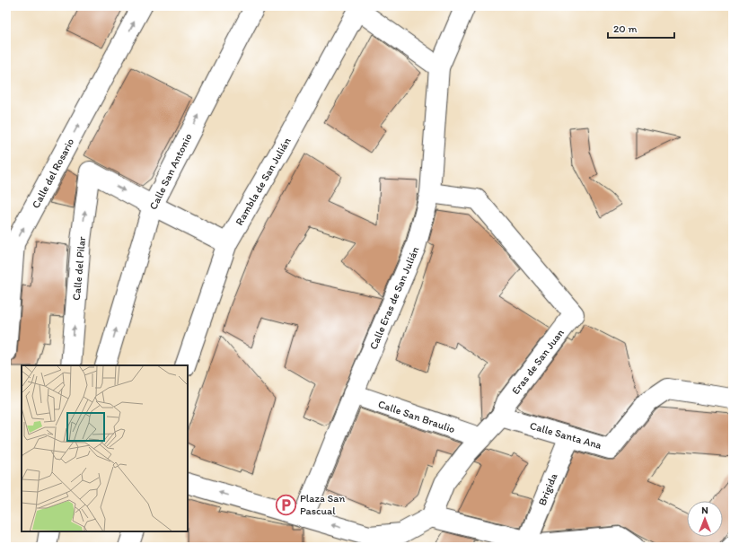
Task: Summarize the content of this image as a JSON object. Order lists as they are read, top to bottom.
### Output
{
  "streets": {
    "street": [
      "Calle San Antonio",
      "Calle del Rosario",
      "Rambla de San Julián",
      "Calle del Pilar",
      "Calle Eras de San Julián",
      "Eras de San Juan",
      "Calle San Braulio",
      "Calle Santa Ana",
      "Brigida"
    ]
  },
  "crossings": [
    ["Calle San Antonio", "Calle del Pilar"],
    ["Calle Eras de San Julián", "Eras de San Juan"],
    ["Calle Eras de San Julián", "Calle San Braulio"],
    ["Eras de San Juan", "Calle San Braulio"],
    ["Eras de San Juan", "Calle Santa Ana"],
    ["Calle Santa Ana", "Brigida"]
  ],
  "one_way": ["Calle San Antonio", "Calle del Rosario"],
  "places": {
    "parking": ["Plaza San Pascual"]
  },
  "scale_bar": "20 m",
  "north": "top"
}
